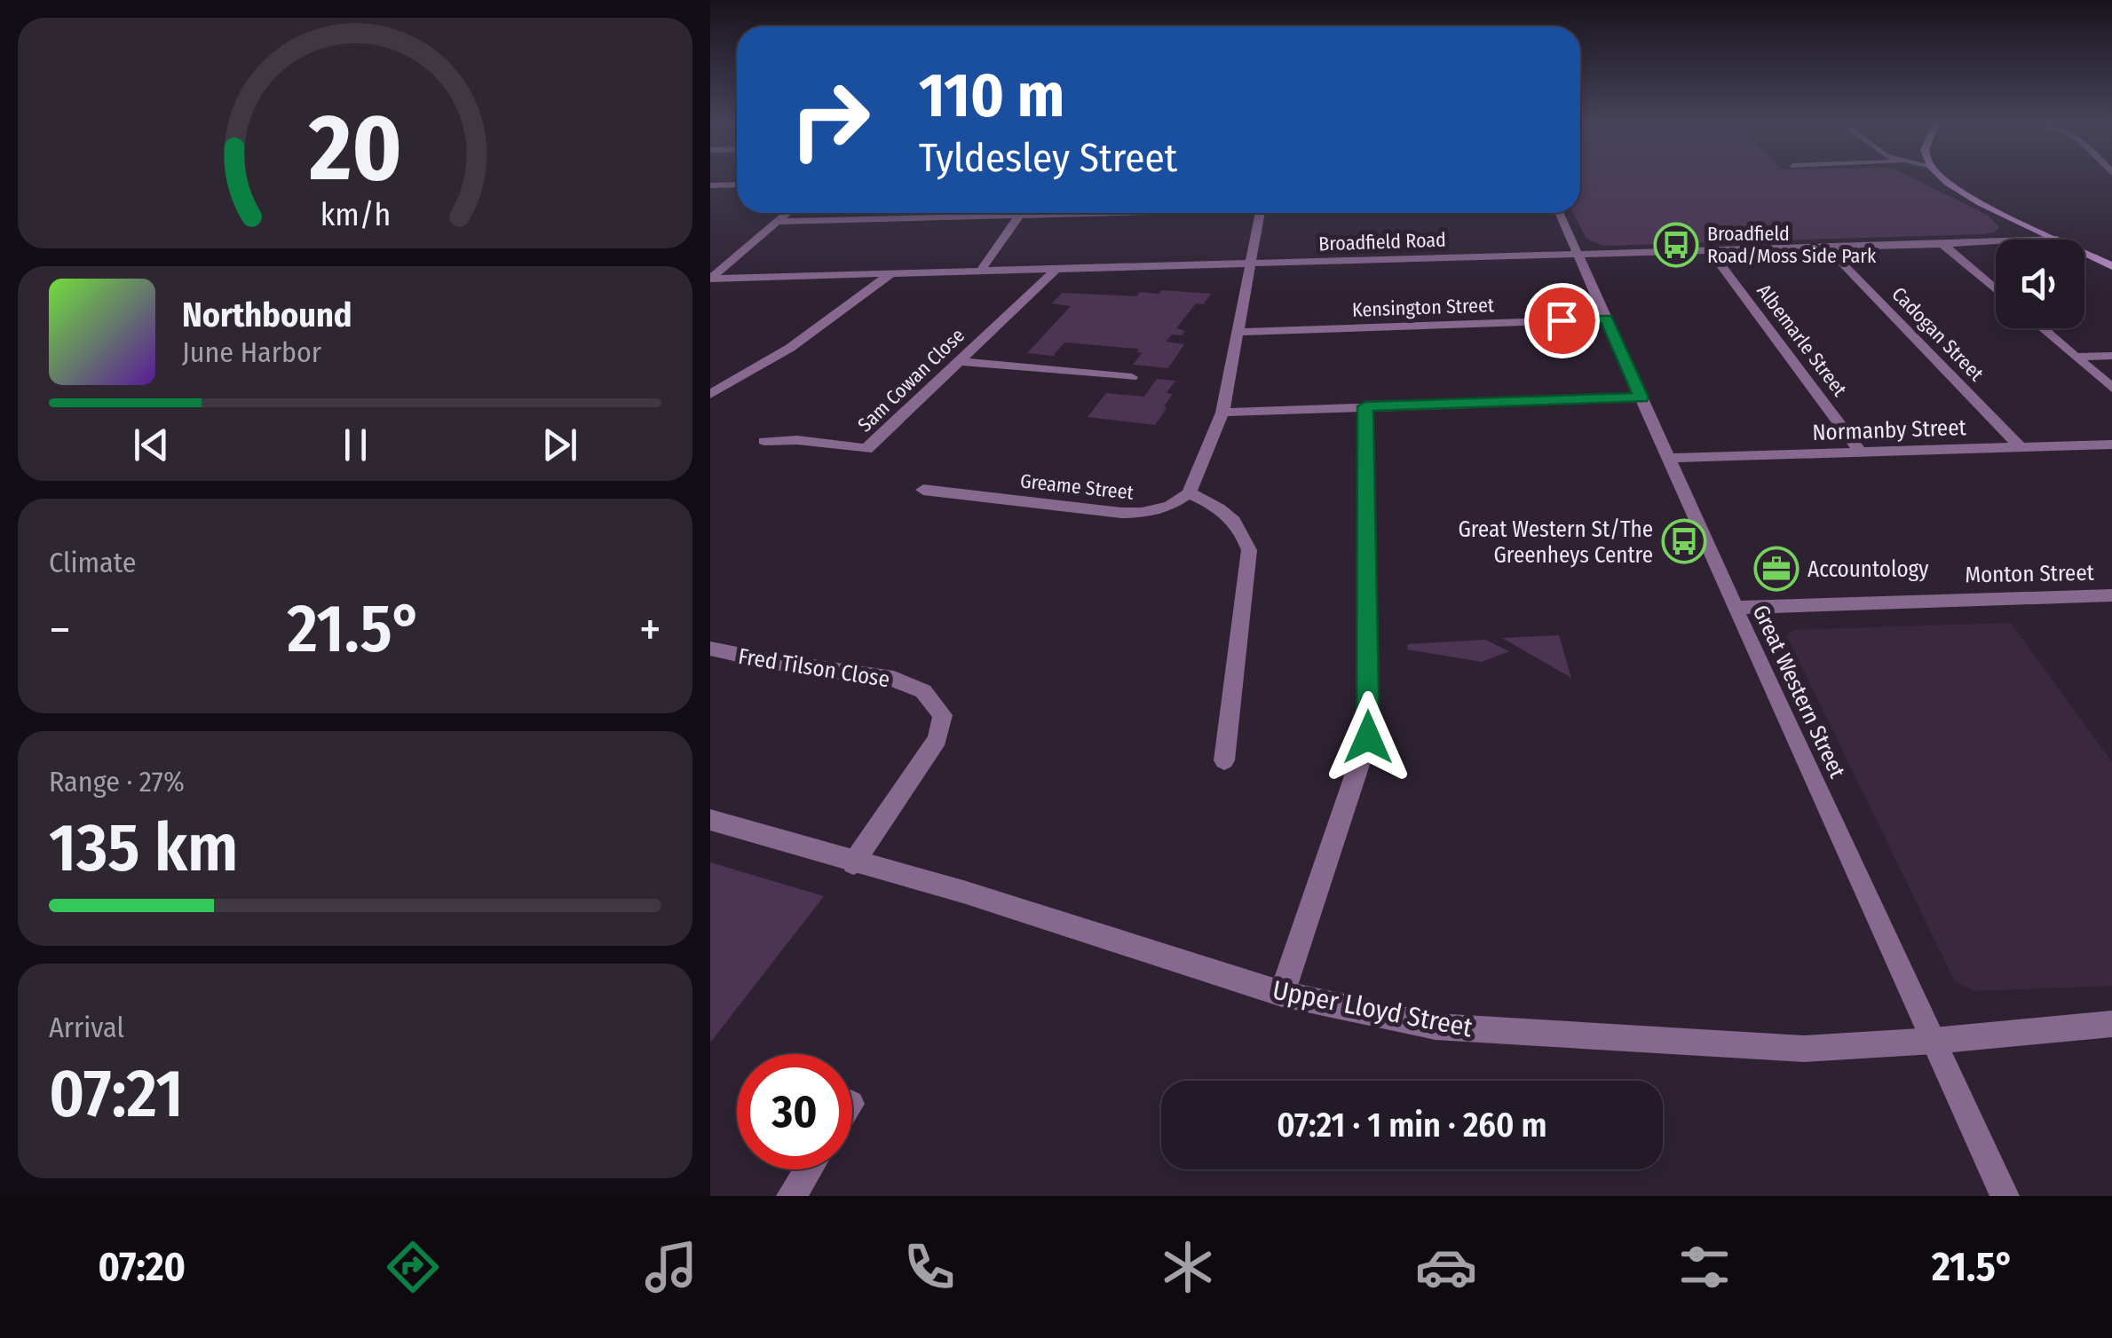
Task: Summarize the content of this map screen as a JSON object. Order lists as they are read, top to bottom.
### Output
{
  "streets": {
    "street": [
      "Broadfield Road",
      "Kensington Street",
      "Cadogan Street",
      "Albemarle Street",
      "Sam Cowan Close",
      "Normanby Street",
      "Greame Street",
      "Monton Street",
      "Fred Tilson Close",
      "Great Western Street",
      "Upper Lloyd Street"
    ]
  },
  "crossings": [
    ["Broadfield Road", "Cadogan Street"],
    ["Broadfield Road", "Albemarle Street"],
    ["Broadfield Road", "Sam Cowan Close"],
    ["Broadfield Road", "Great Western Street"],
    ["Kensington Street", "Great Western Street"],
    ["Cadogan Street", "Normanby Street"],
    ["Albemarle Street", "Normanby Street"],
    ["Normanby Street", "Great Western Street"],
    ["Monton Street", "Great Western Street"],
    ["Fred Tilson Close", "Upper Lloyd Street"],
    ["Great Western Street", "Upper Lloyd Street"]
  ],
  "places": {
    "bus stop": ["Broadfield Road/Moss Side Park", "Great Western St/The Greenheys Centre"],
    "office": ["Accountology"]
  },
  "page": {
    "turn": ["110 m", "Tyldesley Street"],
    "song": ["Northbound", "June Harbor"],
    "tile": [
      "Climate",
      ["Range · 27%", "135 km"],
      ["Arrival", "07:21"]
    ],
    "heat": ["−", "21.5°", "+"],
    "limit": "30",
    "trip": "07:21 · 1 min · 260 m",
    "tabs": ["07:20", "21.5°"],
    "gauge": ["20", "km/h"]
  }
}
